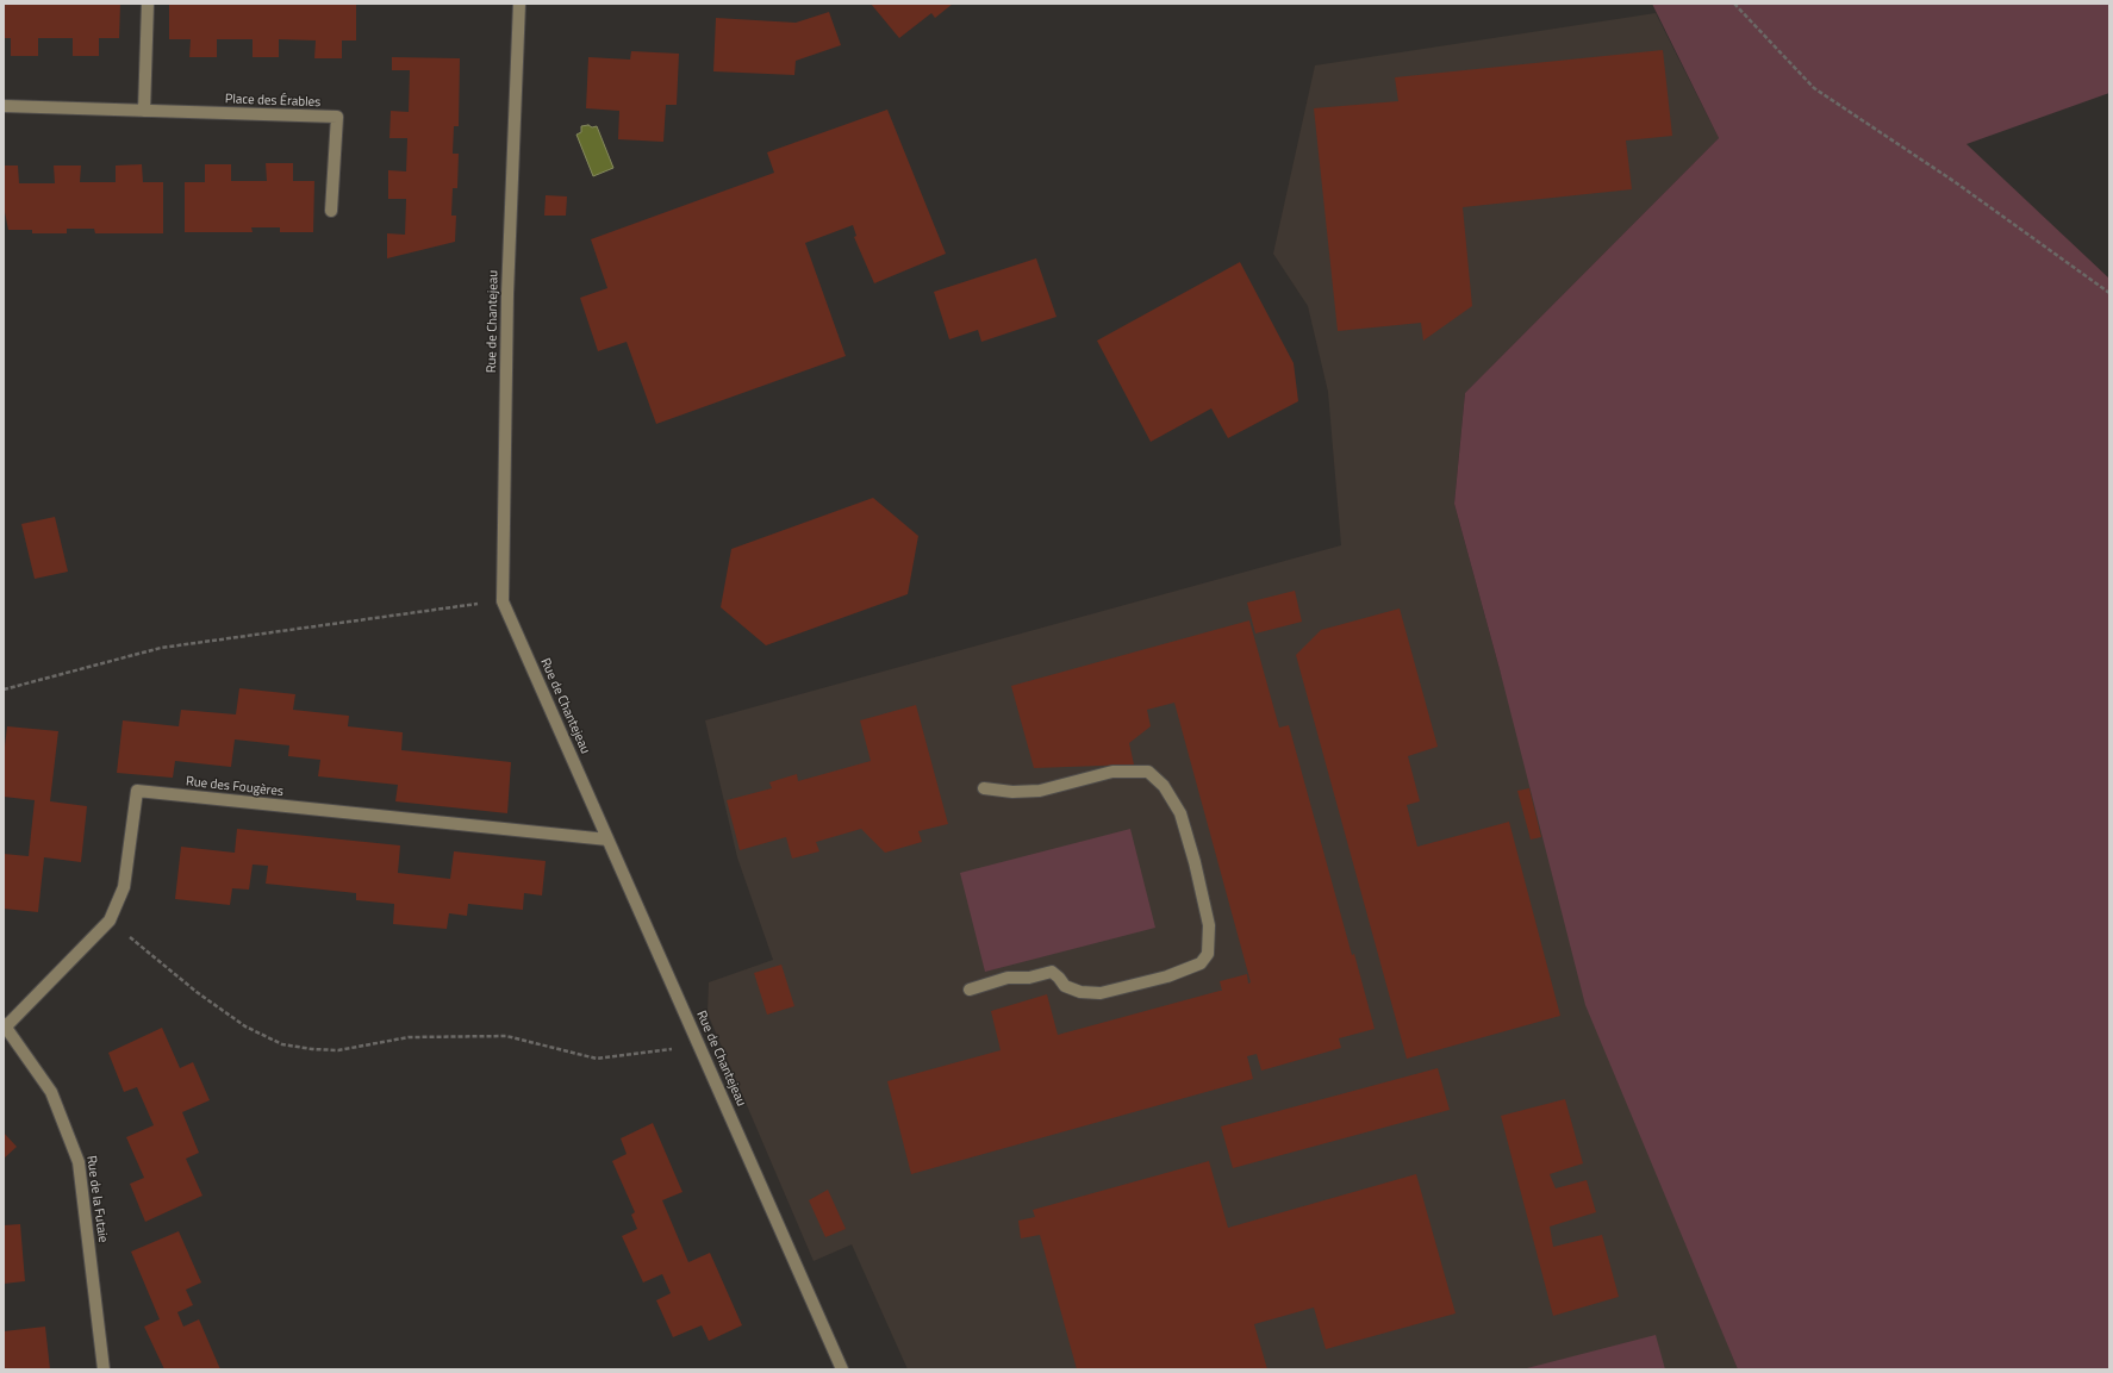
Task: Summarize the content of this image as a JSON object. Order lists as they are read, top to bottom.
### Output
{
  "streets": {
    "street": [
      "Place des Érables",
      "Rue de Chantejeau",
      "Rue des Fougères",
      "Rue de la Futaie"
    ]
  },
  "crossings": [
    ["Rue de Chantejeau", "Rue des Fougères"],
    ["Rue des Fougères", "Rue de la Futaie"]
  ]
}
